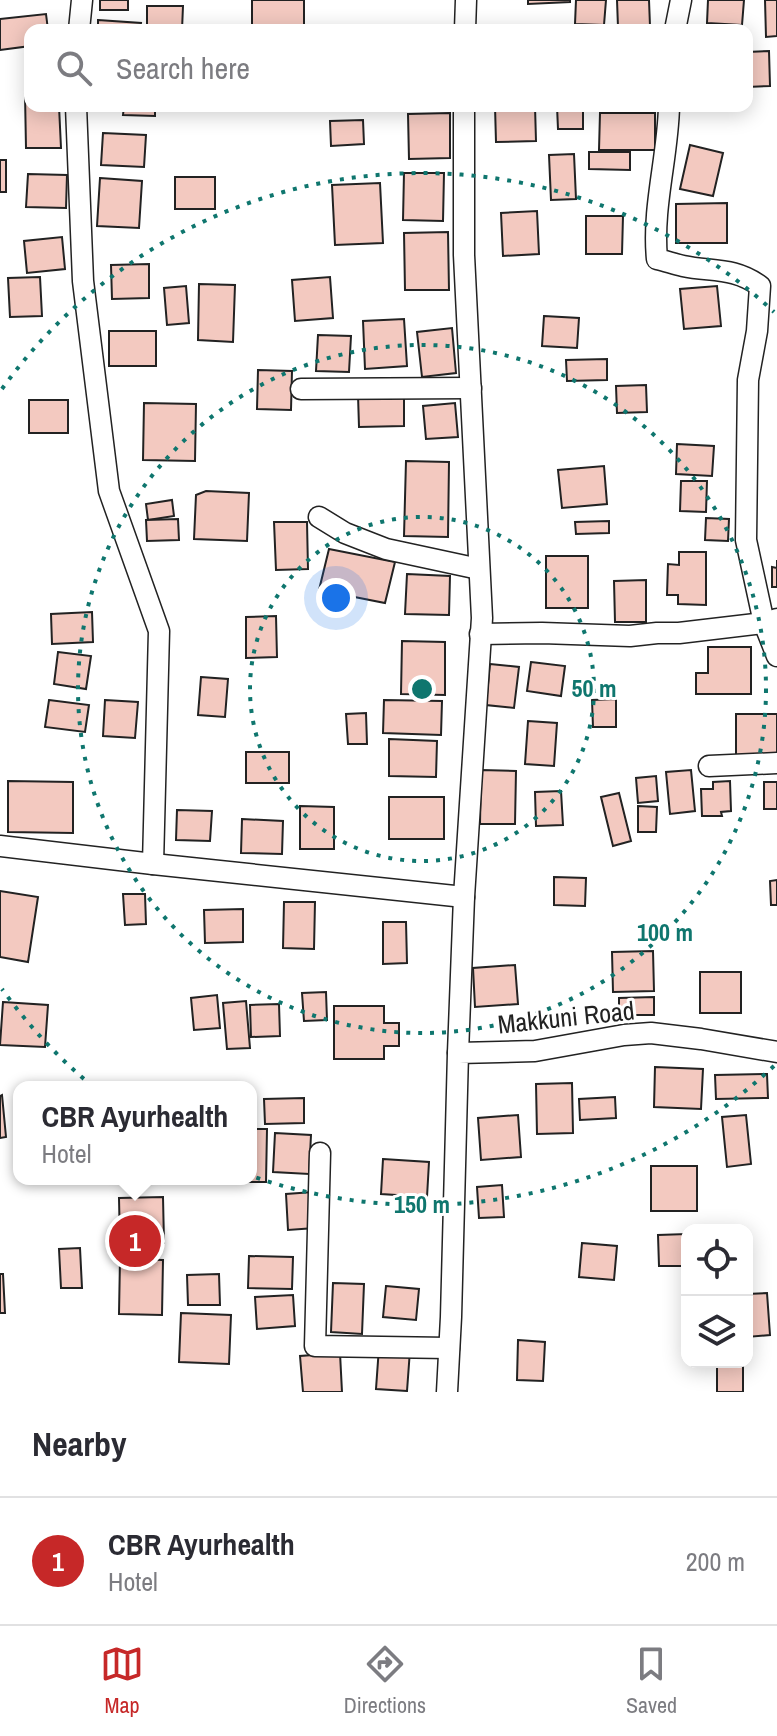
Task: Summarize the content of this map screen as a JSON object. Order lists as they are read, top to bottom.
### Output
{
  "streets": {
    "street": ["Makkuni Road"]
  },
  "page": {
    "search": "Search here",
    "popup": ["CBR Ayurhealth", "Hotel"],
    "pins": "1",
    "heading": "Nearby",
    "list": [
      {
        "mark": "1",
        "name": "CBR Ayurhealth",
        "note": "Hotel",
        "value": "200 m"
      }
    ],
    "nav": ["Map", "Directions", "Saved"]
  },
  "rings": ["50 m", "100 m", "150 m"]
}
